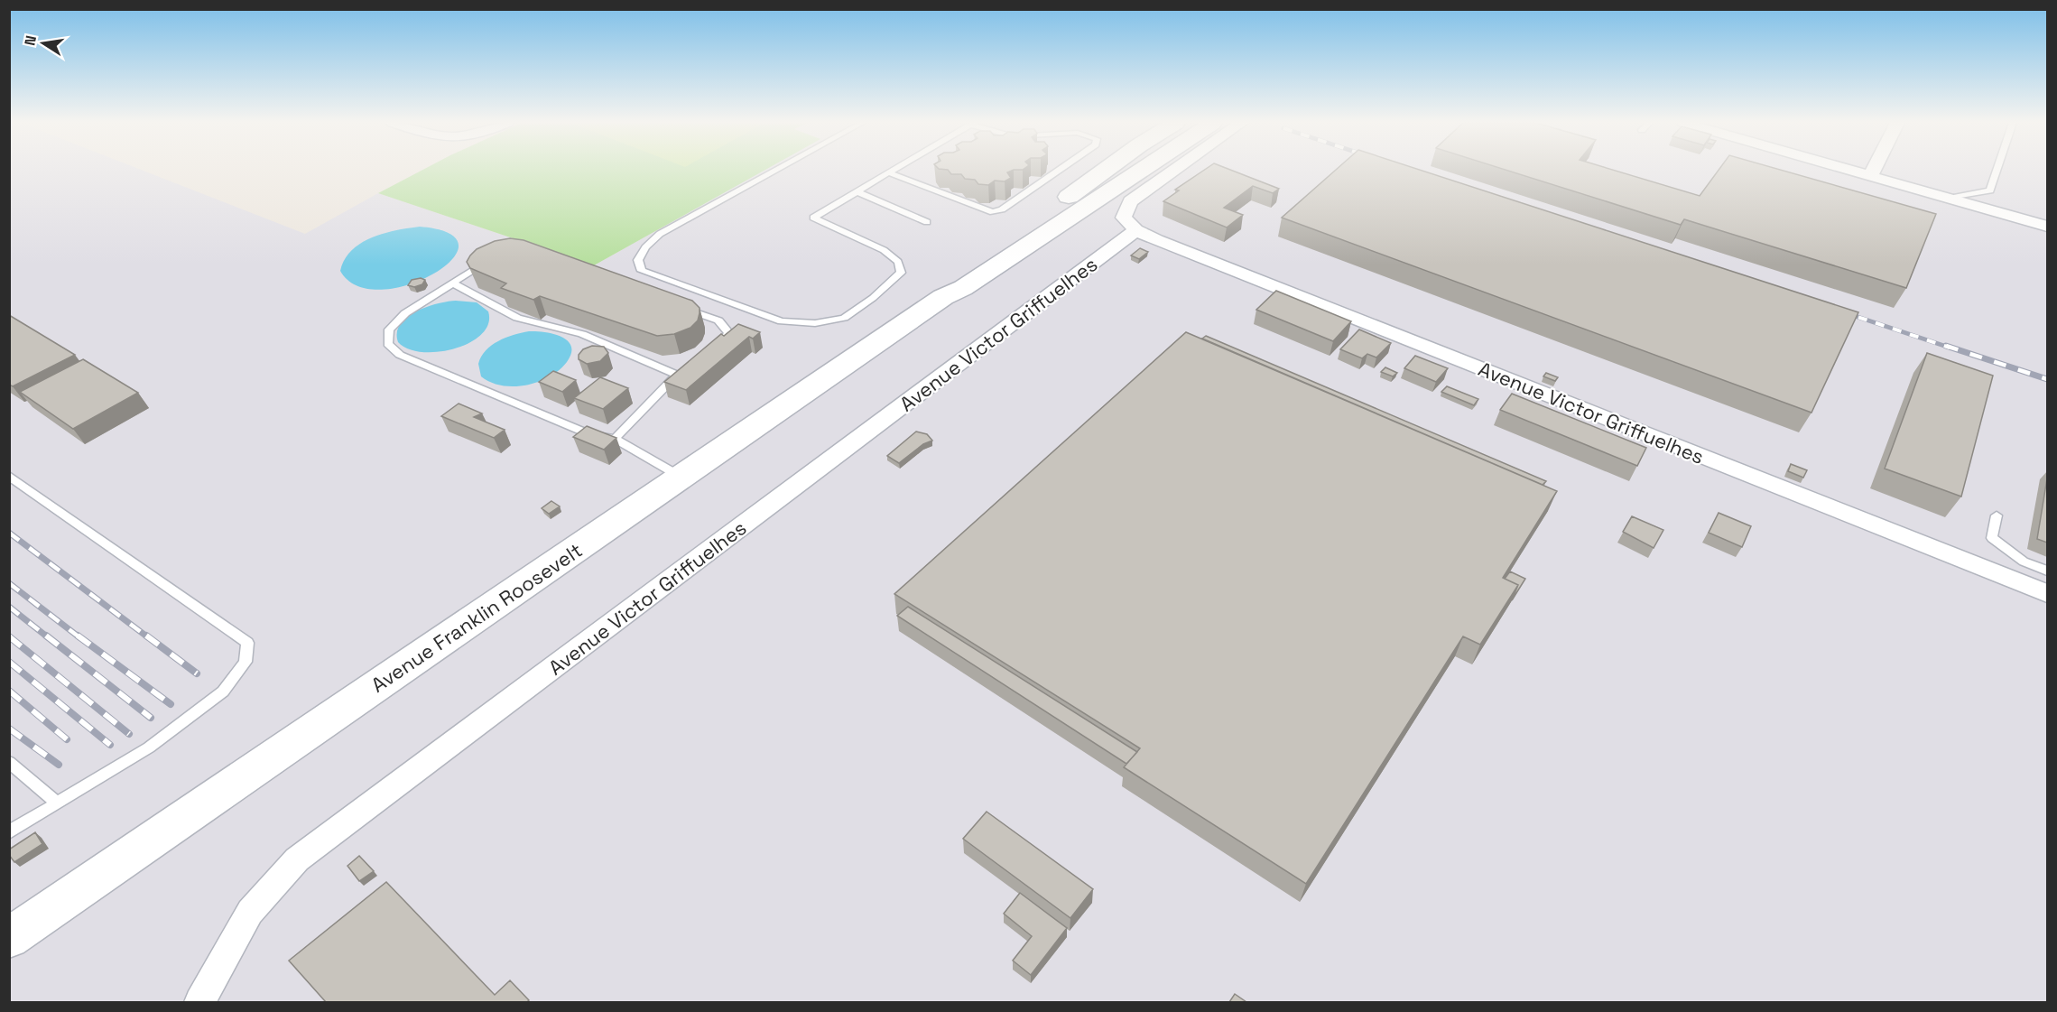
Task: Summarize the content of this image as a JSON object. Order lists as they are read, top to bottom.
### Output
{
  "streets": {
    "main road": ["Avenue Franklin Roosevelt"],
    "street": ["Avenue Victor Griffuelhes"]
  },
  "north": "left"
}
